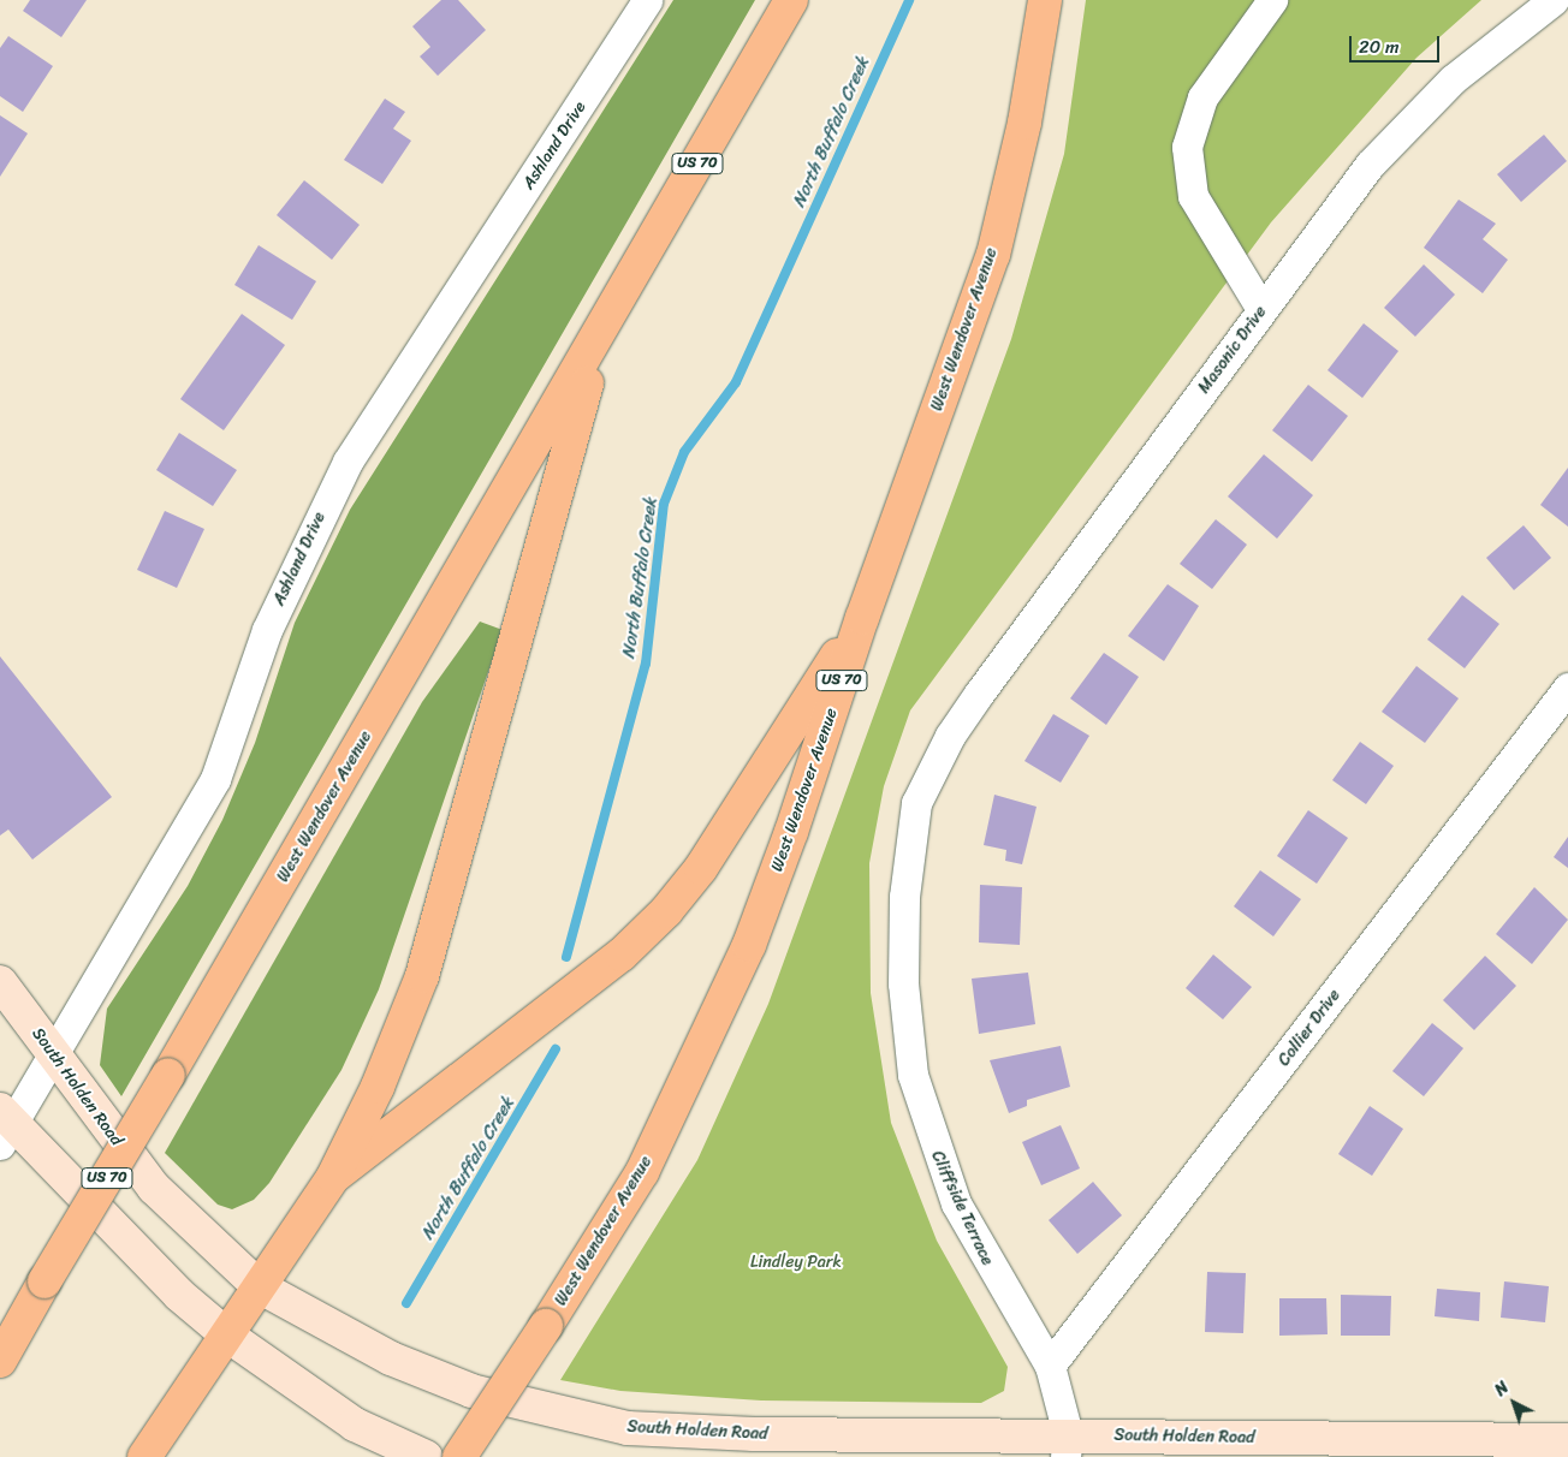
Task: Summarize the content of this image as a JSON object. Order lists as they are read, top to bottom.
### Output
{
  "streets": {
    "highway": ["US 70", "West Wendover Avenue"],
    "main road": ["South Holden Road"],
    "street": [
      "Ashland Drive",
      "Masonic Drive",
      "Collier Drive",
      "Cliffside Terrace"
    ]
  },
  "crossings": [
    ["Ashland Drive", "South Holden Road"],
    ["Masonic Drive", "Cliffside Terrace"],
    ["Collier Drive", "Cliffside Terrace"],
    ["South Holden Road", "Cliffside Terrace"]
  ],
  "water": ["North Buffalo Creek"],
  "parks": ["Lindley Park"],
  "scale_bar": "20 m",
  "north": "top left"
}
